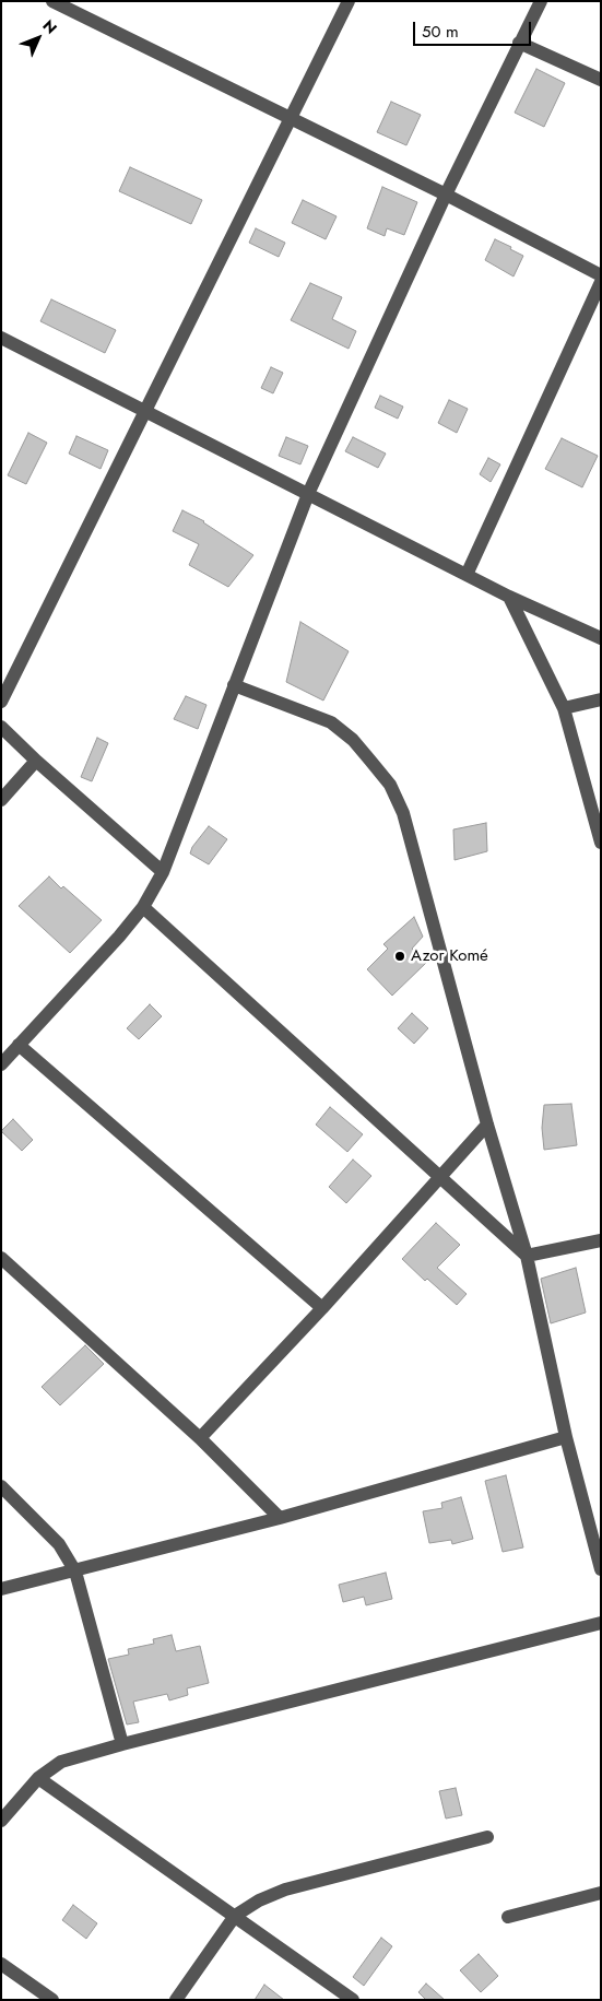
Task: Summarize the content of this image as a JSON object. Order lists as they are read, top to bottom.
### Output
{
  "places": ["Azor Komé"],
  "scale_bar": "50 m",
  "north": "top right"
}
